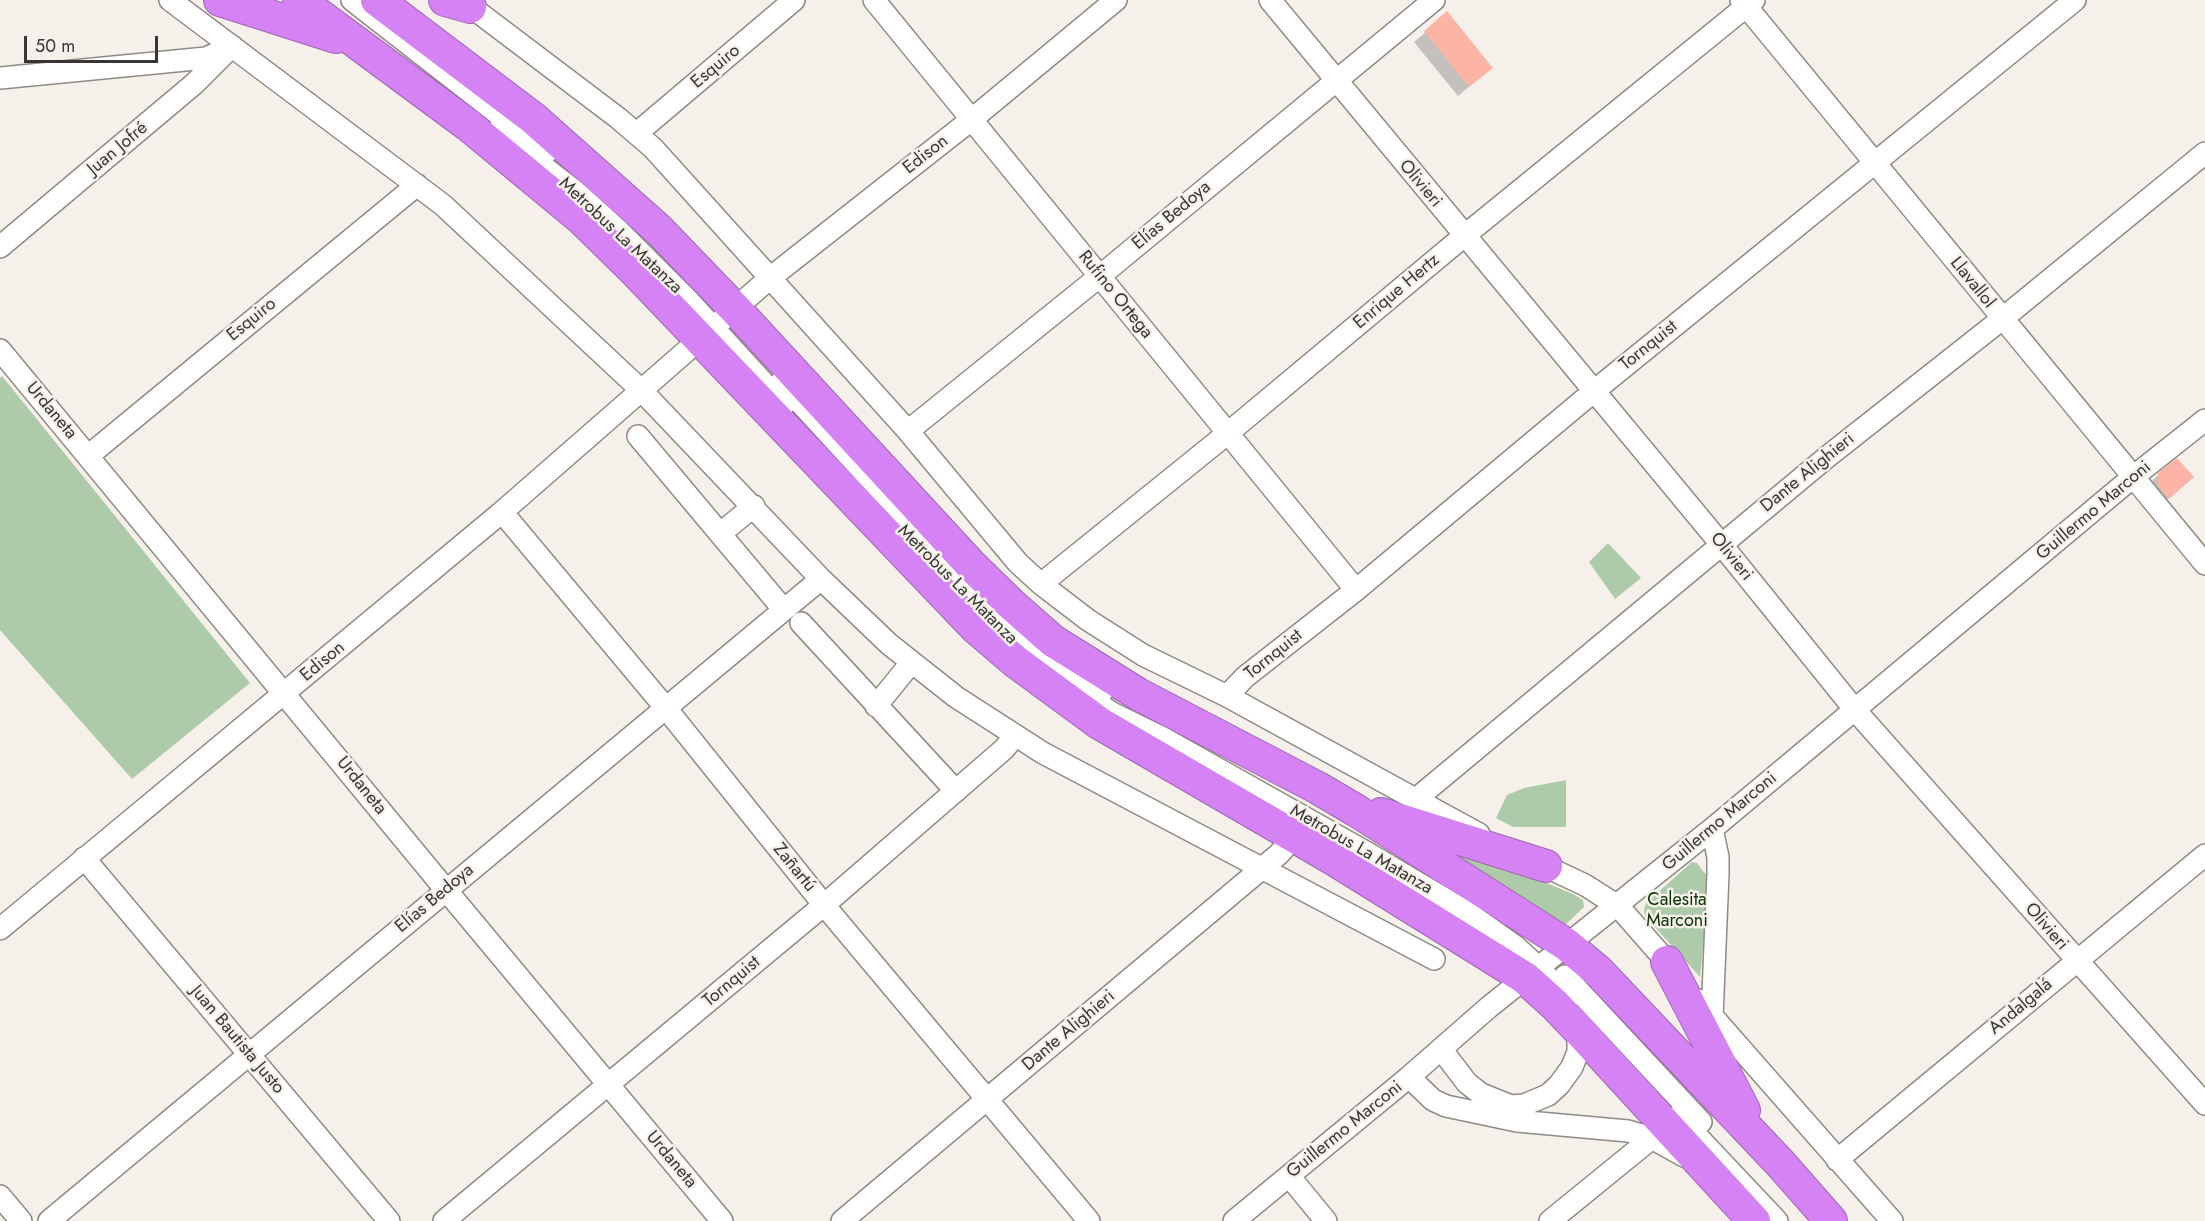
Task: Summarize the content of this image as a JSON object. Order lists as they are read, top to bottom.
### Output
{
  "streets": {
    "street": [
      "Esquiro",
      "Juan Jofré",
      "Edison",
      "Olivieri",
      "Elías Bedoya",
      "Metrobus La Matanza",
      "Llavallol",
      "Enrique Hertz",
      "Rufino Ortega",
      "Tornquist",
      "Urdaneta",
      "Dante Alighieri",
      "Guillermo Marconi",
      "Zañartú",
      "Andalgalá",
      "Juan Bautista Justo"
    ]
  },
  "crossings": [
    ["Esquiro", "Urdaneta"],
    ["Edison", "Metrobus La Matanza"],
    ["Edison", "Rufino Ortega"],
    ["Edison", "Urdaneta"],
    ["Edison", "Zañartú"],
    ["Edison", "Juan Bautista Justo"],
    ["Olivieri", "Elías Bedoya"],
    ["Olivieri", "Enrique Hertz"],
    ["Olivieri", "Tornquist"],
    ["Olivieri", "Dante Alighieri"],
    ["Olivieri", "Guillermo Marconi"],
    ["Olivieri", "Andalgalá"],
    ["Elías Bedoya", "Rufino Ortega"],
    ["Elías Bedoya", "Urdaneta"],
    ["Elías Bedoya", "Zañartú"],
    ["Elías Bedoya", "Juan Bautista Justo"],
    ["Metrobus La Matanza", "Guillermo Marconi"],
    ["Llavallol", "Enrique Hertz"],
    ["Llavallol", "Tornquist"],
    ["Llavallol", "Dante Alighieri"],
    ["Llavallol", "Guillermo Marconi"],
    ["Enrique Hertz", "Rufino Ortega"],
    ["Rufino Ortega", "Tornquist"],
    ["Tornquist", "Urdaneta"],
    ["Tornquist", "Zañartú"],
    ["Dante Alighieri", "Zañartú"]
  ],
  "parks": ["Calesita Marconi"],
  "scale_bar": "50 m"
}
